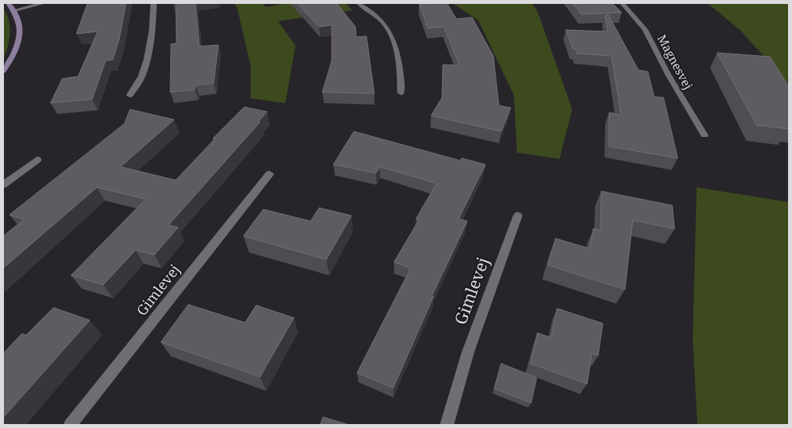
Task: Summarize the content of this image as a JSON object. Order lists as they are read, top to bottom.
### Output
{
  "streets": {
    "street": ["Magnesvej", "Gimlevej"]
  }
}
